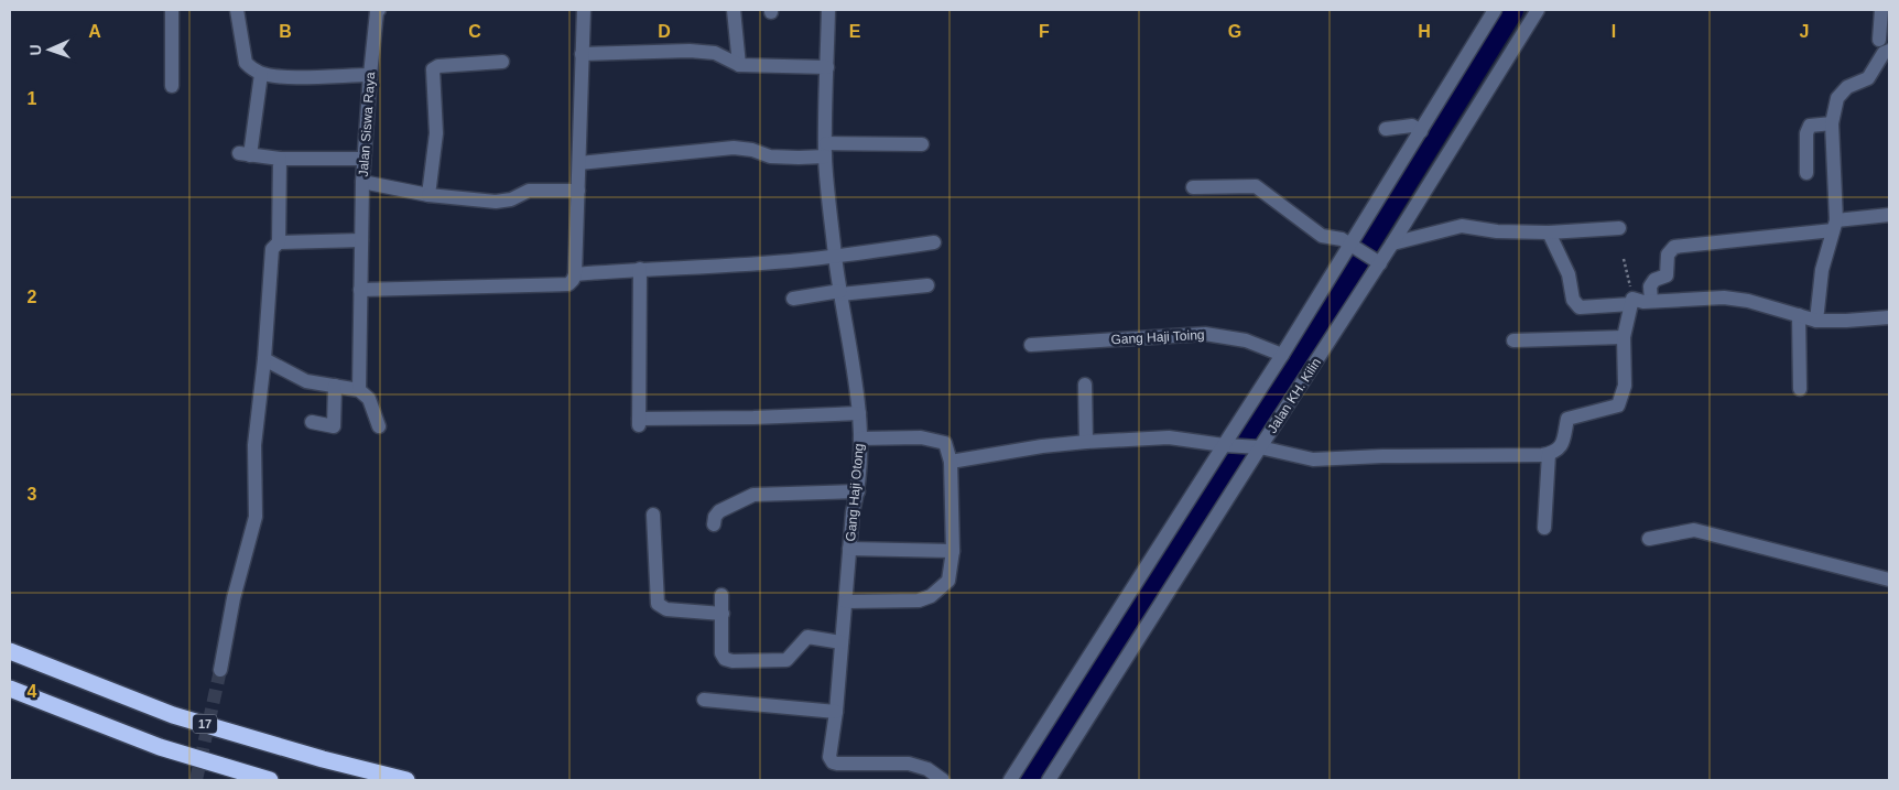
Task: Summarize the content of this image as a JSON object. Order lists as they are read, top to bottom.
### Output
{
  "streets": {
    "highway": ["17"],
    "street": [
      "Jalan Siswa Raya",
      "Gang Haji Toing",
      "Jalan KH. Kilin",
      "Gang Haji Otong"
    ]
  },
  "crossings": [
    ["Gang Haji Toing", "Jalan KH. Kilin"]
  ],
  "north": "left",
  "grid": {
    "columns": [
      "A",
      "B",
      "C",
      "D",
      "E",
      "F",
      "G",
      "H",
      "I",
      "J"
    ],
    "rows": [
      "1",
      "2",
      "3",
      "4"
    ]
  }
}
